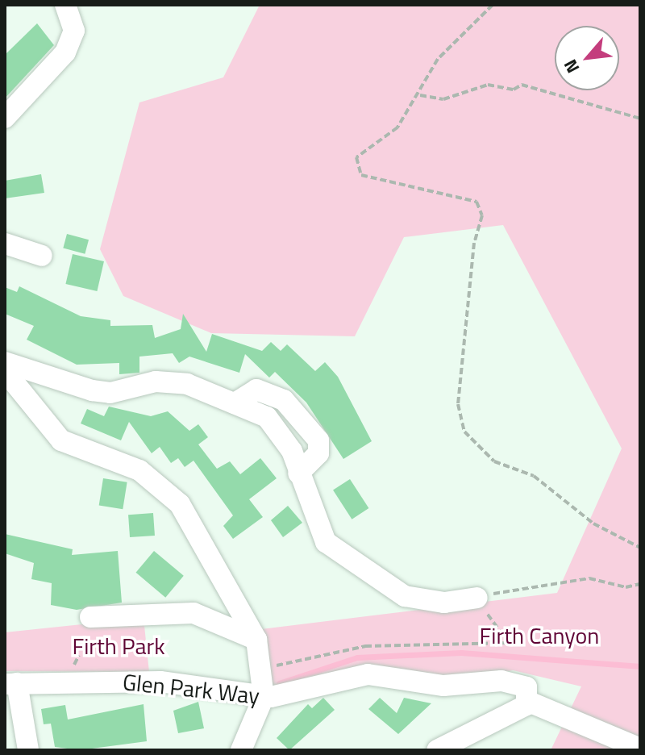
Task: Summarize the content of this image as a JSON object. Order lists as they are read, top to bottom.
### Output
{
  "streets": {
    "street": ["Glen Park Way"]
  },
  "parks": ["Firth Canyon", "Firth Park"],
  "north": "bottom left"
}
